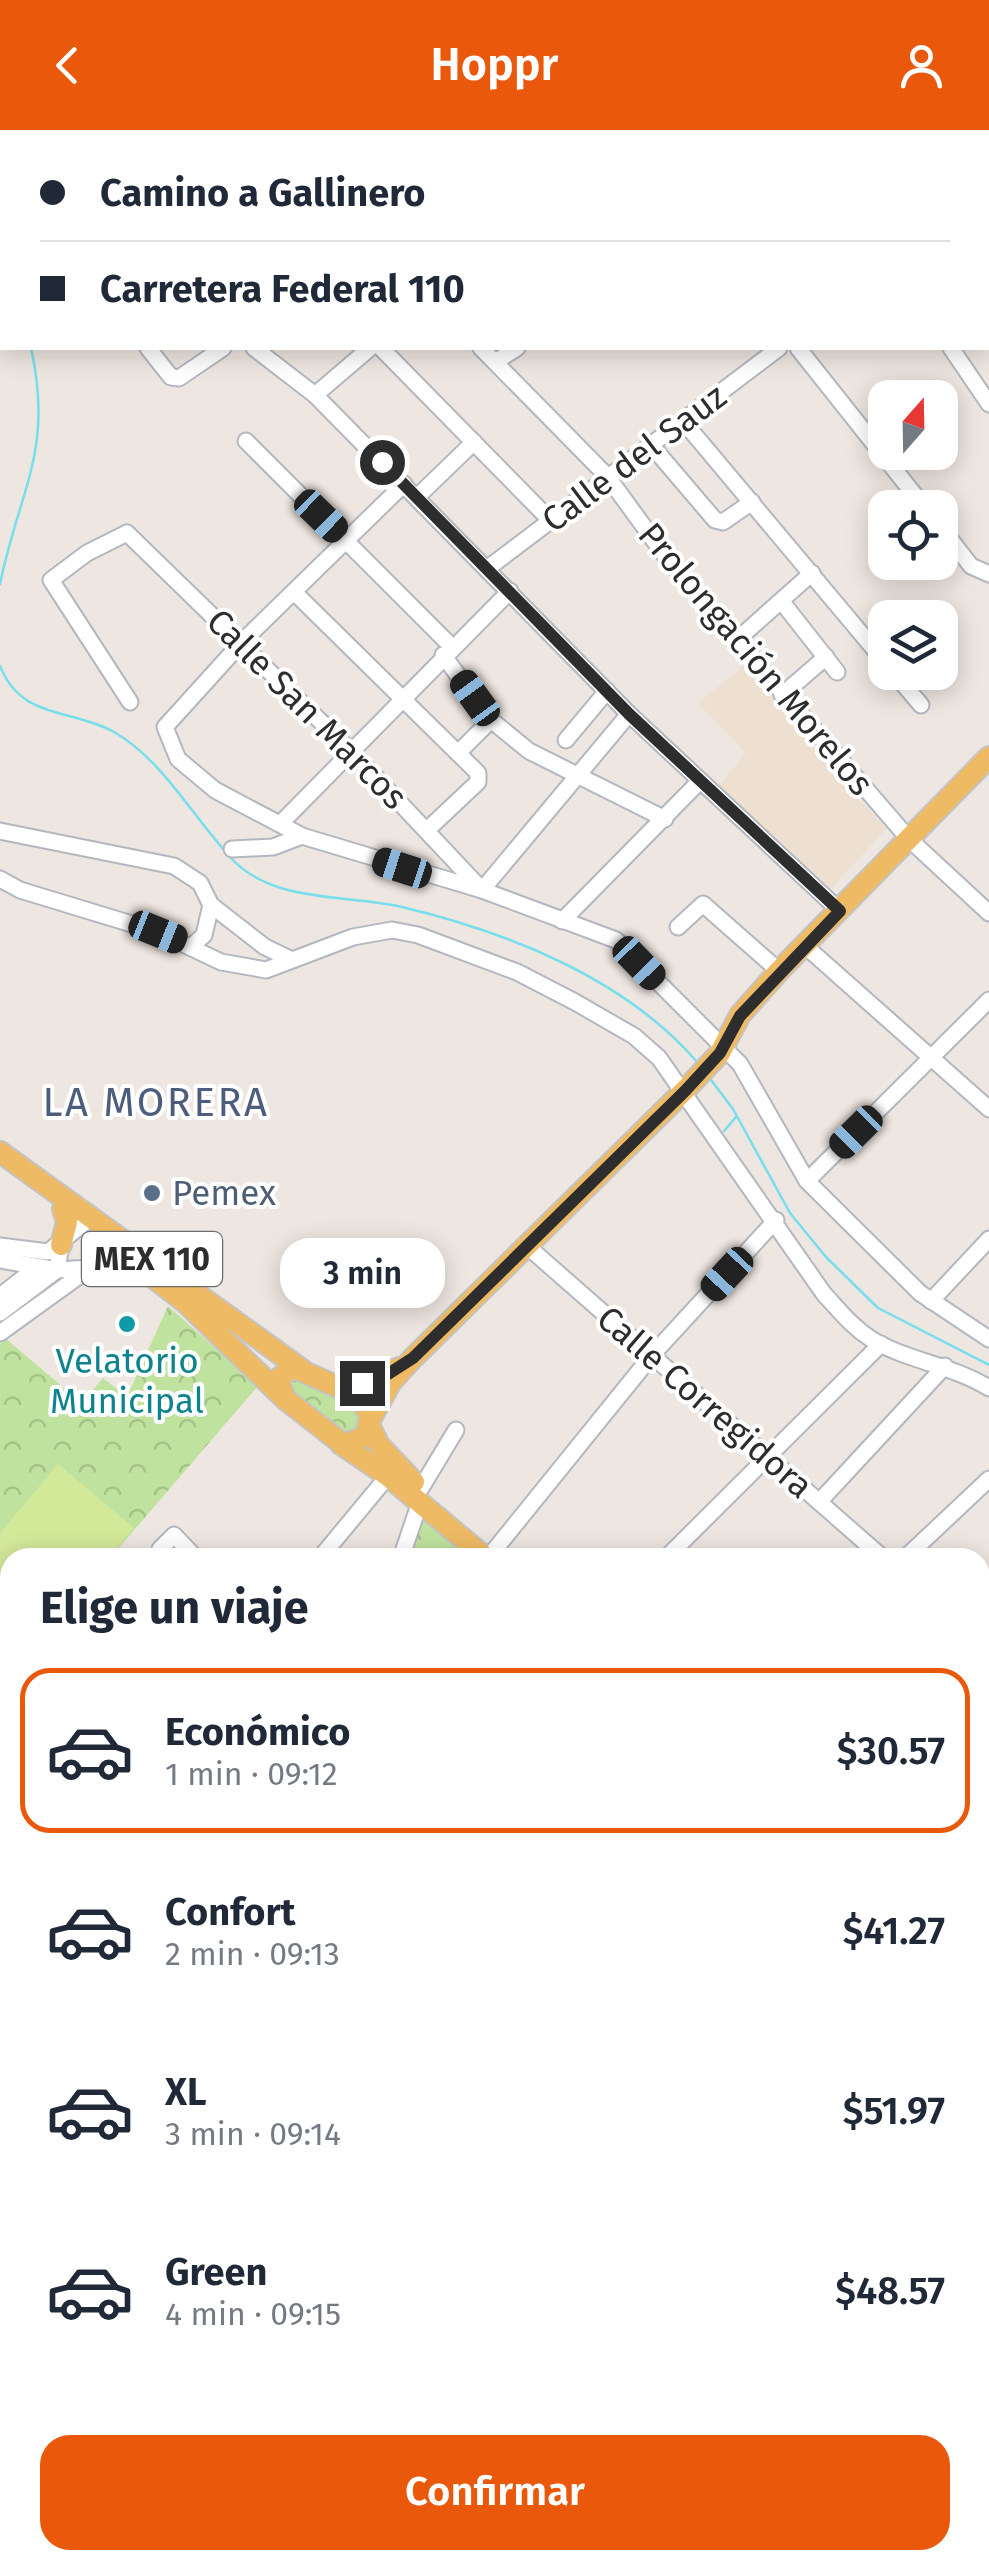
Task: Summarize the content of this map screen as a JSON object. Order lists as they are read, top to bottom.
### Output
{
  "streets": {
    "main road": ["MEX 110"],
    "street": [
      "Calle del Sauz",
      "Prolongación Morelos",
      "Calle San Marcos",
      "Calle Corregidora"
    ]
  },
  "crossings": [
    ["Calle del Sauz", "Prolongación Morelos"]
  ],
  "districts": ["LA MORERA"],
  "places": ["Pemex", "Velatorio Municipal"],
  "north": "top",
  "page": {
    "header": "Hoppr",
    "banner": ["Camino a Gallinero", "Carretera Federal 110"],
    "bubble": "3 min",
    "heading": "Elige un viaje",
    "list": [
      {
        "name": "Económico",
        "note": "1 min · 09:12",
        "value": "$30.57"
      },
      {
        "name": "Confort",
        "note": "2 min · 09:13",
        "value": "$41.27"
      },
      {
        "name": "XL",
        "note": "3 min · 09:14",
        "value": "$51.97"
      },
      {
        "name": "Green",
        "note": "4 min · 09:15",
        "value": "$48.57"
      }
    ],
    "buttons": "Confirmar"
  }
}
